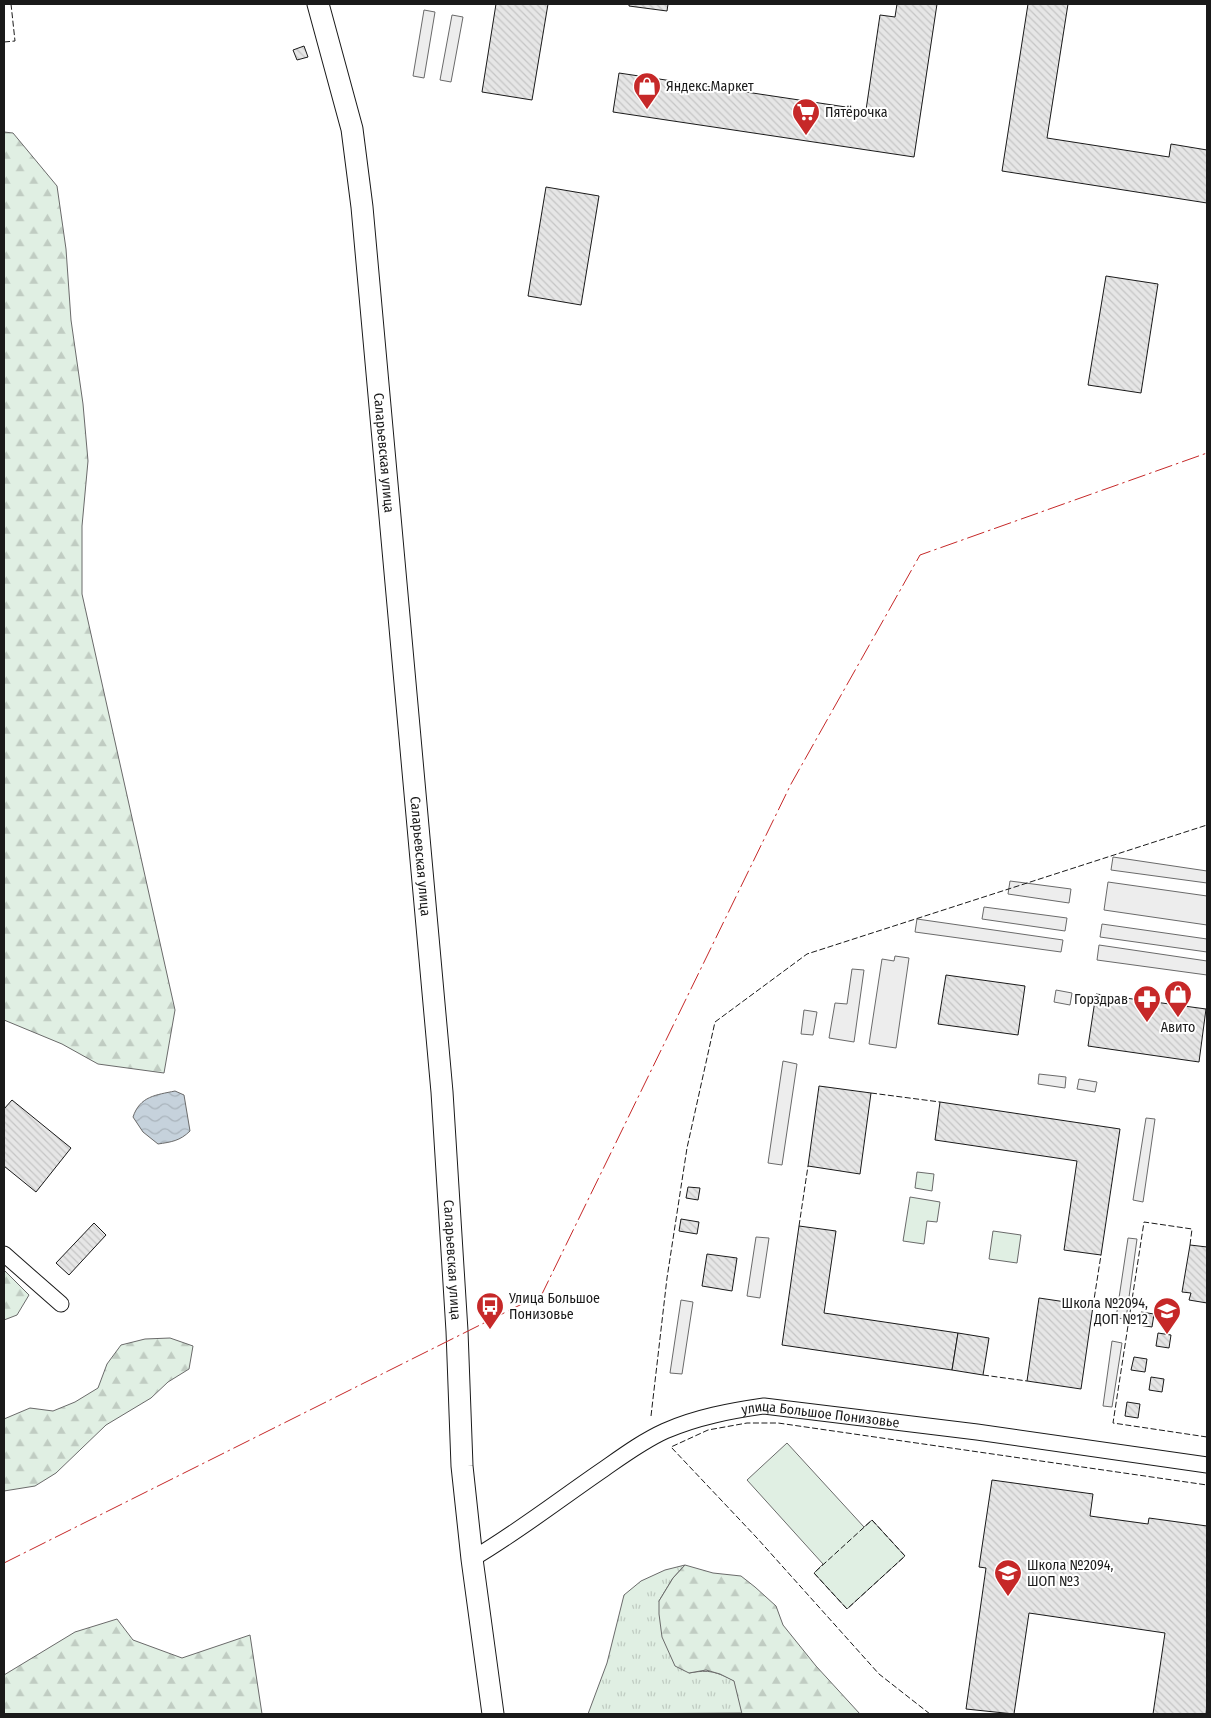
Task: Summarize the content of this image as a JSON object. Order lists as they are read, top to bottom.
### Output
{
  "streets": {
    "street": ["Саларьевская улица", "улица Большое Понизовье"]
  },
  "crossings": [
    ["Саларьевская улица", "улица Большое Понизовье"]
  ],
  "places": {
    "shop": ["Яндекс.Маркет", "Авито"],
    "supermarket": ["Пятёрочка"],
    "pharmacy": ["Горздрав"],
    "bus stop": ["Улица Большое Понизовье"],
    "school or university": ["Школа №2094, ДОП №12", "Школа №2094, ШОП №3"]
  }
}
